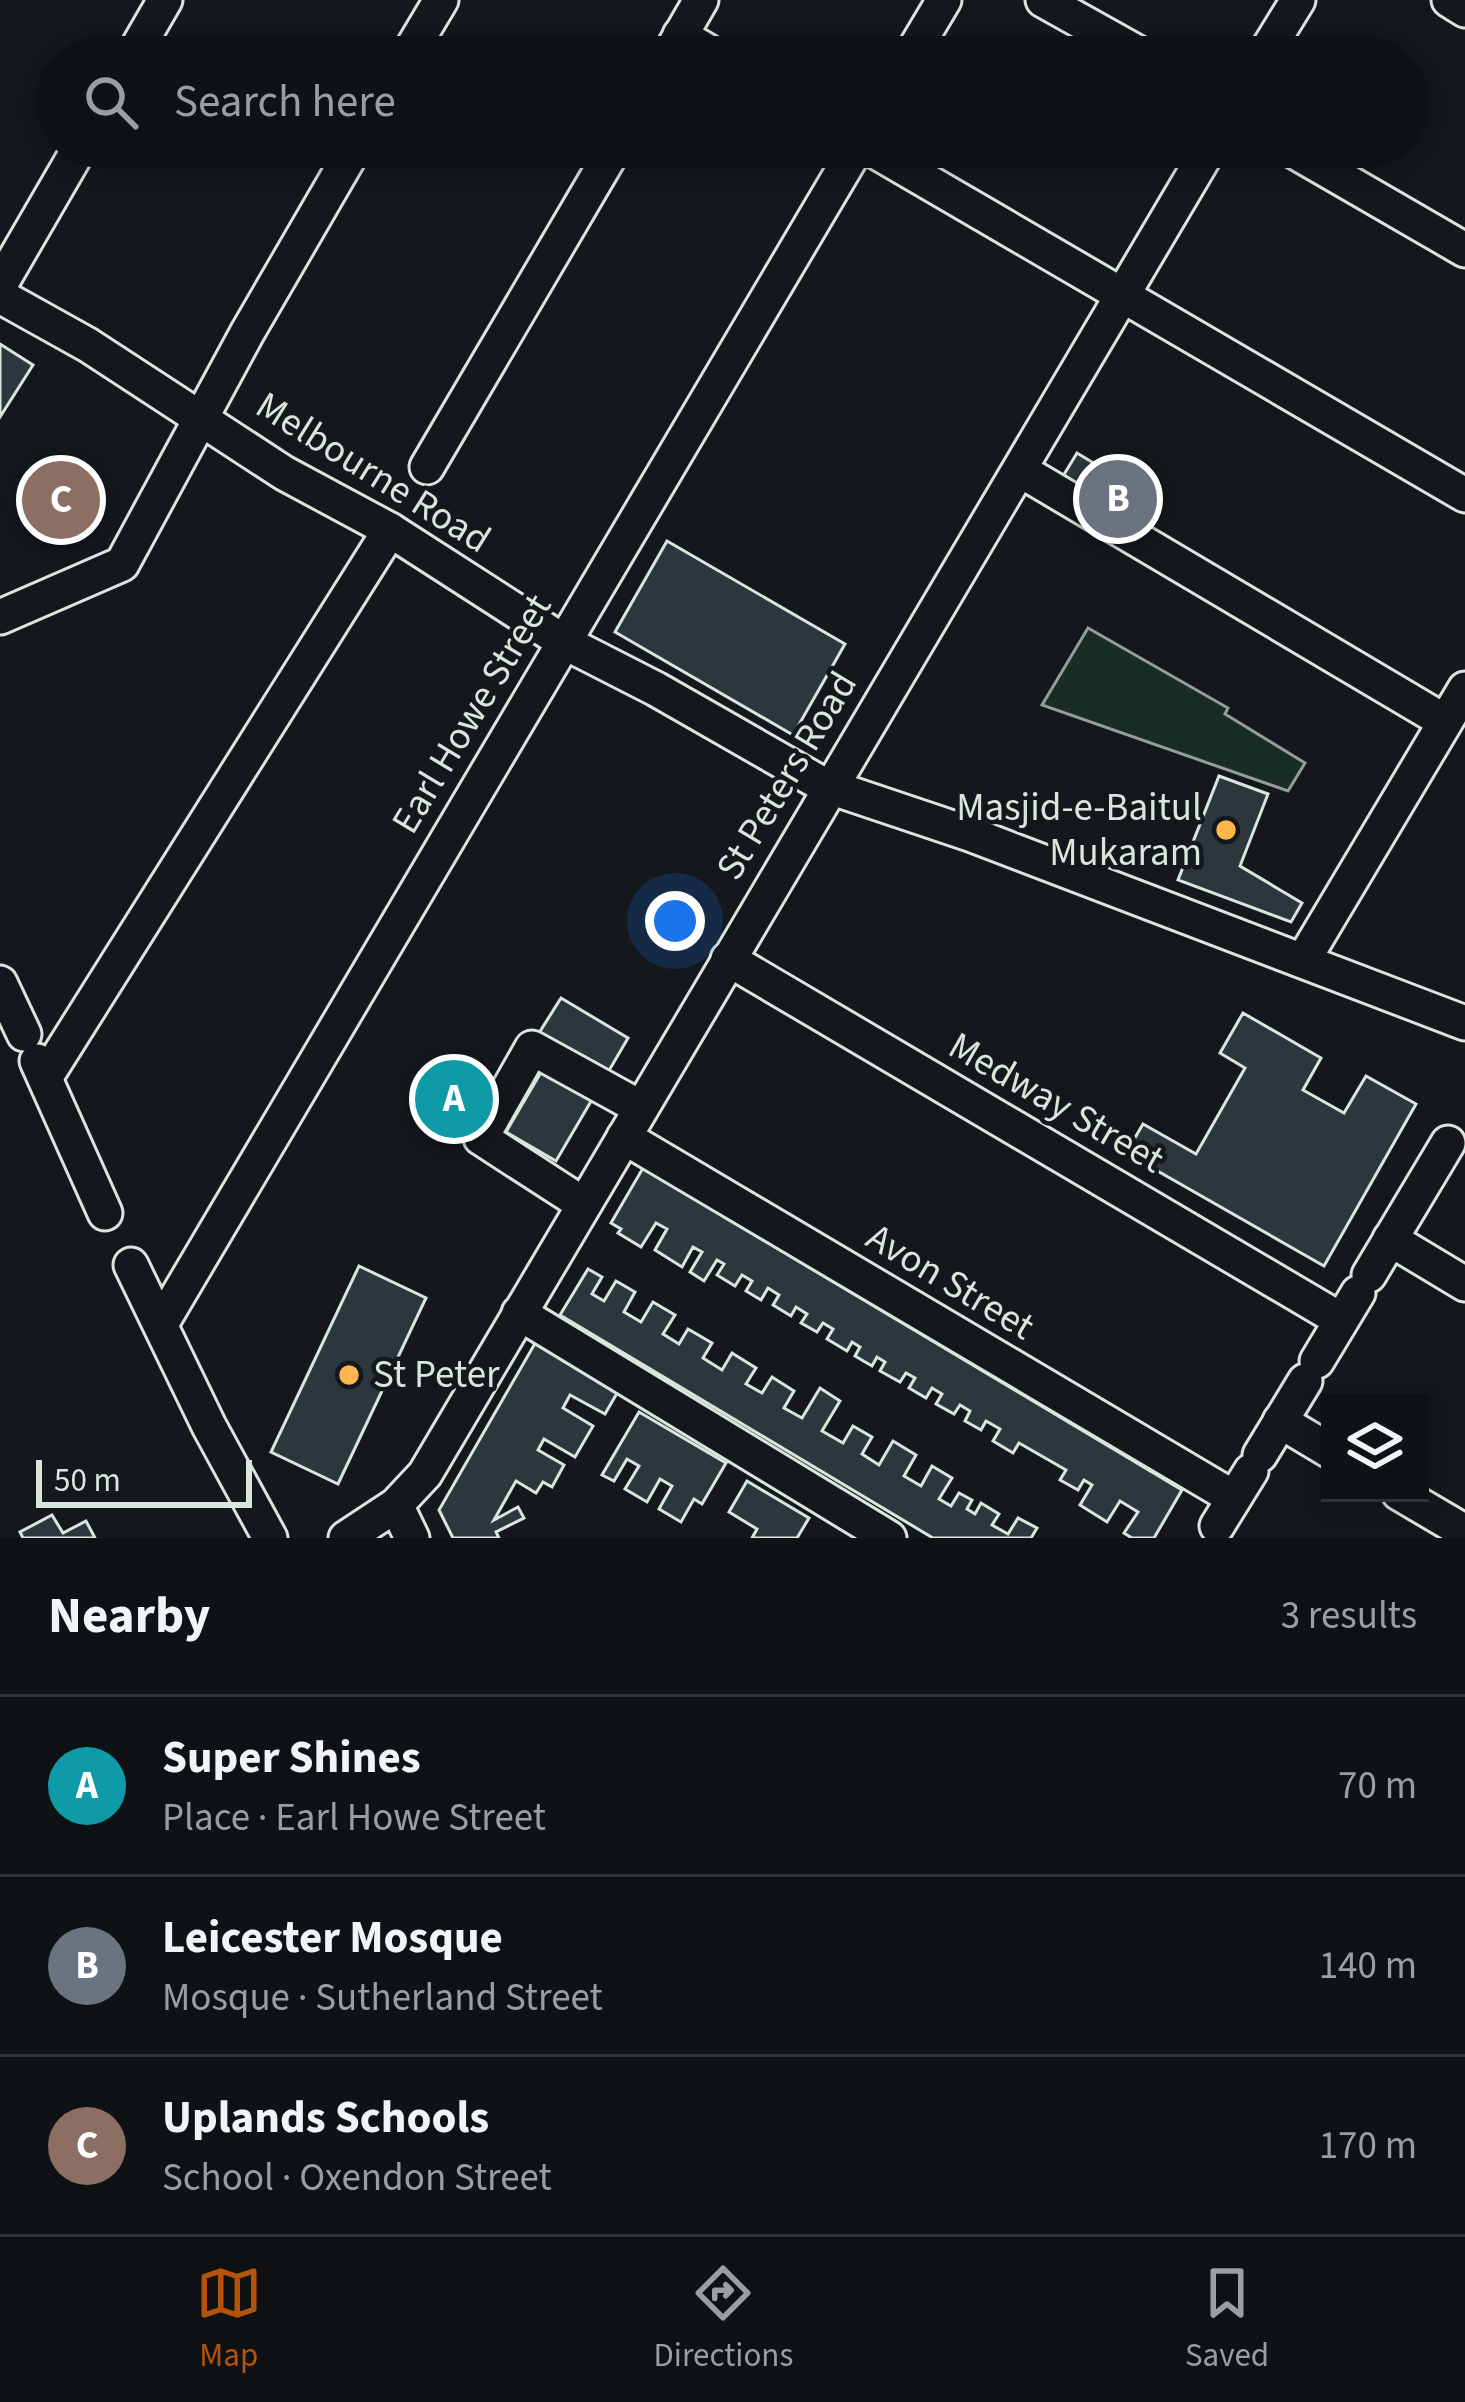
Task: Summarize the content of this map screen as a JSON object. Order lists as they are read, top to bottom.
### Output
{
  "streets": {
    "street": [
      "Melbourne Road",
      "Earl Howe Street",
      "St Peters Road",
      "Medway Street",
      "Avon Street"
    ]
  },
  "crossings": [
    ["Melbourne Road", "Earl Howe Street"],
    ["Melbourne Road", "St Peters Road"],
    ["St Peters Road", "Medway Street"],
    ["St Peters Road", "Avon Street"]
  ],
  "places": ["Masjid-e-Baitul Mukaram", "St Peter"],
  "scale_bar": "50 m",
  "page": {
    "search": "Search here",
    "pins": ["B", "C", "A"],
    "scale": "50 m",
    "heading": ["Nearby", "3 results"],
    "list": [
      {
        "mark": "A",
        "name": "Super Shines",
        "note": "Place · Earl Howe Street",
        "value": "70 m"
      },
      {
        "mark": "B",
        "name": "Leicester Mosque",
        "note": "Mosque · Sutherland Street",
        "value": "140 m"
      },
      {
        "mark": "C",
        "name": "Uplands Schools",
        "note": "School · Oxendon Street",
        "value": "170 m"
      }
    ],
    "nav": ["Map", "Directions", "Saved"]
  }
}
